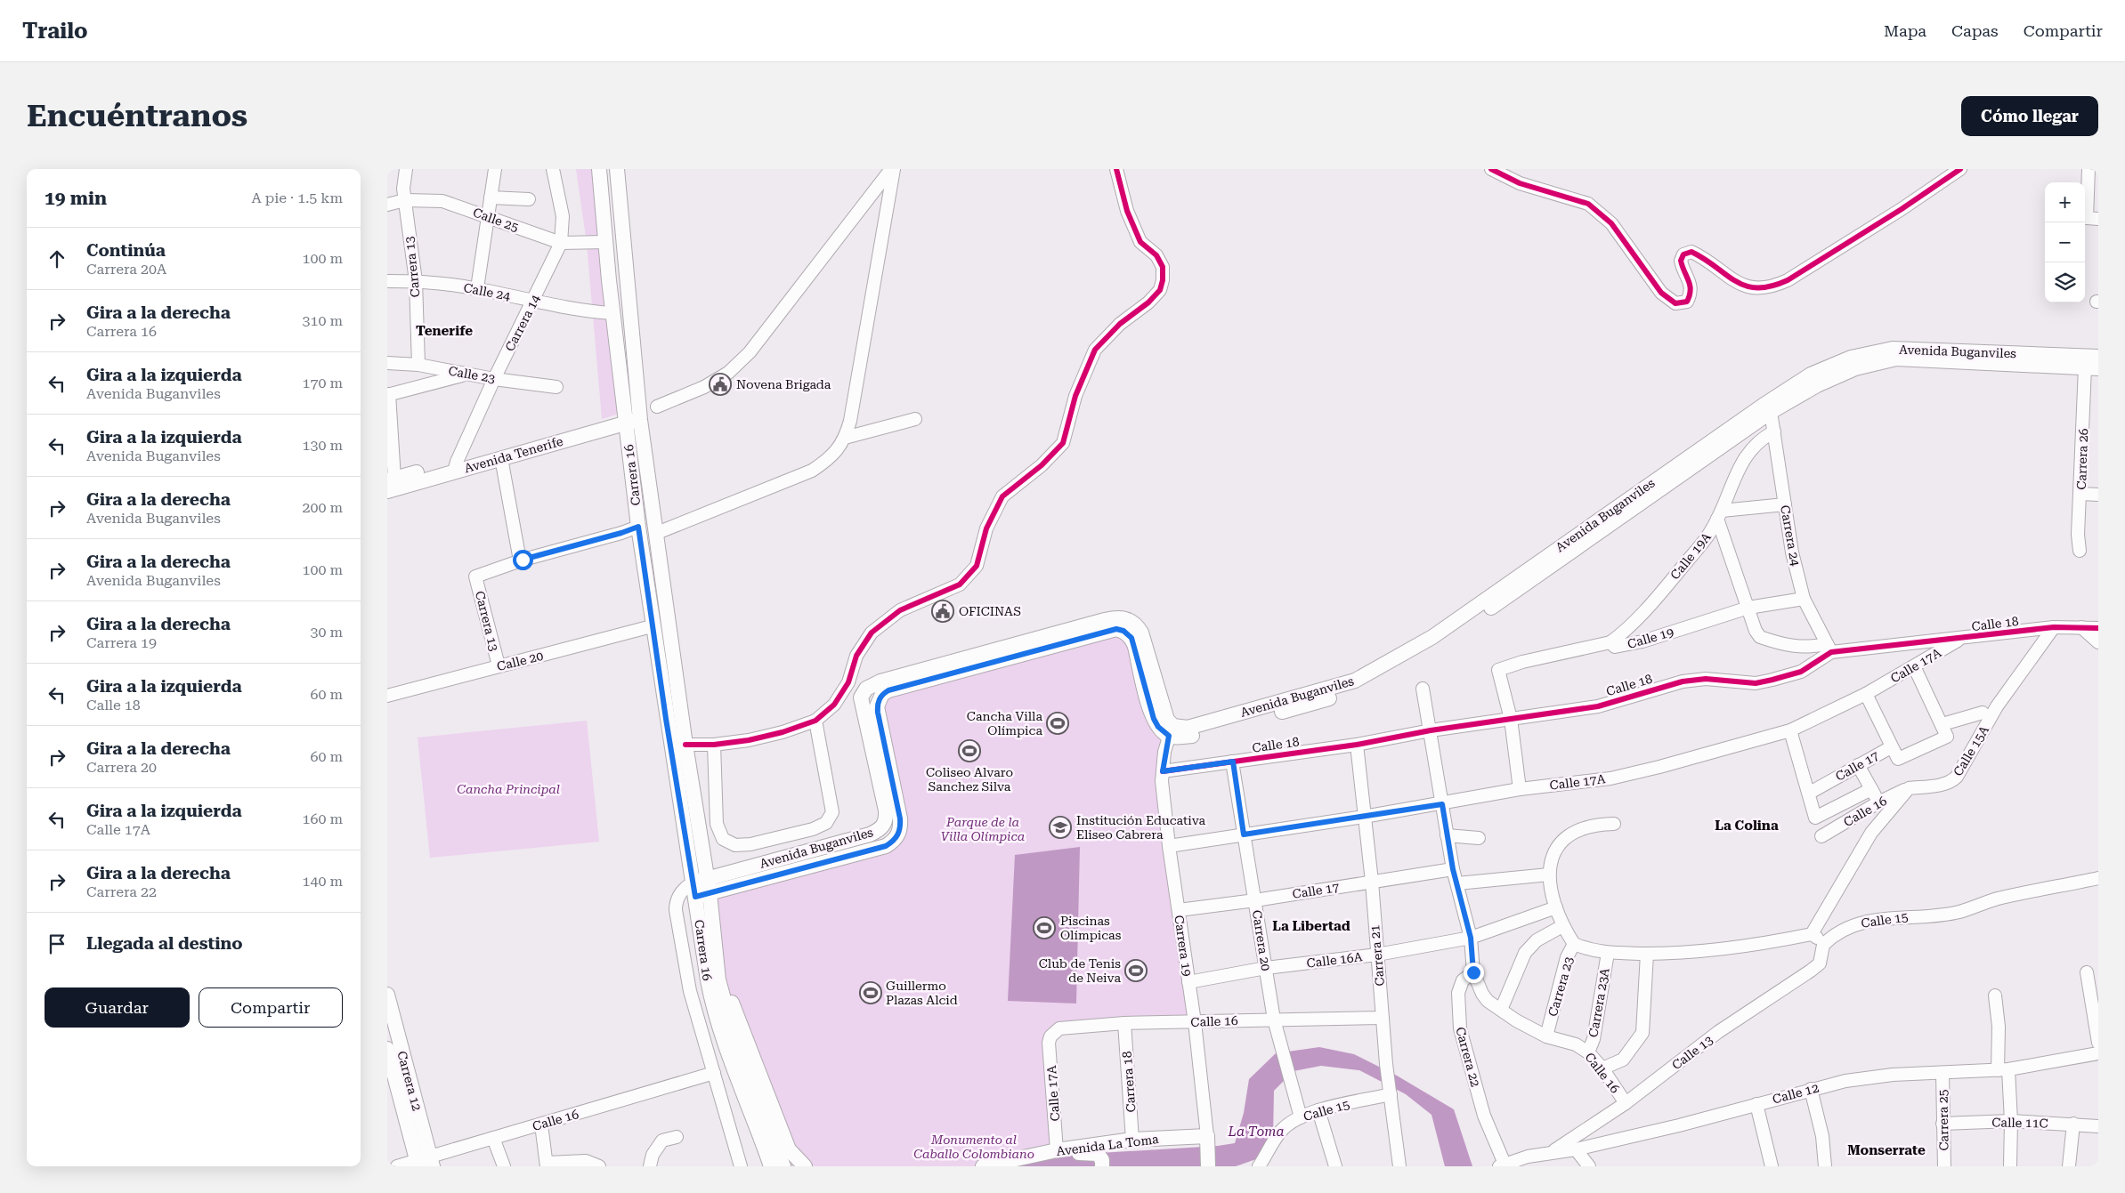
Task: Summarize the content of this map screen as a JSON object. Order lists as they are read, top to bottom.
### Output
{
  "streets": {
    "main road": [
      "Avenida Buganviles",
      "Avenida Tenerife",
      "Carrera 16",
      "Carrera 19",
      "Carrera 12",
      "Avenida La Toma"
    ],
    "street": [
      "Calle 25",
      "Carrera 13",
      "Calle 24",
      "Carrera 14",
      "Calle 23",
      "Carrera 26",
      "Carrera 24",
      "Calle 19A",
      "Calle 18",
      "Calle 19",
      "Calle 20",
      "Calle 17A",
      "Calle 15A",
      "Calle 17",
      "Calle 16",
      "Calle 15",
      "Carrera 20",
      "Carrera 21",
      "Calle 16A",
      "Carrera 23",
      "Carrera 23A",
      "Calle 13",
      "Carrera 22",
      "Carrera 18",
      "Calle 12",
      "Carrera 25",
      "Calle 11C"
    ]
  },
  "crossings": [
    ["Calle 25", "Carrera 13"],
    ["Calle 25", "Carrera 14"],
    ["Calle 25", "Carrera 16"],
    ["Carrera 13", "Calle 24"],
    ["Carrera 13", "Calle 23"],
    ["Carrera 13", "Calle 20"],
    ["Calle 24", "Carrera 14"],
    ["Calle 24", "Carrera 16"],
    ["Carrera 14", "Calle 23"],
    ["Carrera 14", "Avenida Tenerife"],
    ["Avenida Buganviles", "Carrera 26"],
    ["Avenida Buganviles", "Carrera 16"],
    ["Avenida Buganviles", "Carrera 24"],
    ["Avenida Buganviles", "Carrera 19"],
    ["Avenida Tenerife", "Carrera 16"],
    ["Carrera 16", "Calle 20"],
    ["Carrera 24", "Calle 19A"],
    ["Carrera 24", "Calle 18"],
    ["Carrera 24", "Calle 19"],
    ["Calle 19A", "Calle 19"],
    ["Calle 18", "Calle 19"],
    ["Calle 18", "Calle 17A"],
    ["Calle 18", "Calle 15A"],
    ["Calle 18", "Carrera 20"],
    ["Calle 18", "Carrera 19"],
    ["Calle 18", "Carrera 21"],
    ["Calle 17A", "Calle 16"],
    ["Calle 17A", "Carrera 20"],
    ["Calle 17A", "Carrera 19"],
    ["Calle 17A", "Carrera 21"],
    ["Calle 17A", "Avenida La Toma"],
    ["Calle 15A", "Calle 16"],
    ["Calle 17", "Carrera 20"],
    ["Calle 17", "Carrera 19"],
    ["Calle 17", "Carrera 21"],
    ["Calle 16", "Carrera 20"],
    ["Calle 16", "Carrera 19"],
    ["Calle 16", "Carrera 21"],
    ["Calle 16", "Carrera 23"],
    ["Calle 16", "Carrera 23A"],
    ["Calle 16", "Calle 13"],
    ["Calle 16", "Carrera 22"],
    ["Calle 16", "Carrera 12"],
    ["Calle 16", "Carrera 18"],
    ["Calle 15", "Carrera 20"],
    ["Calle 15", "Carrera 21"],
    ["Calle 15", "Calle 13"],
    ["Carrera 20", "Calle 16A"],
    ["Carrera 19", "Calle 16A"],
    ["Carrera 19", "Avenida La Toma"],
    ["Carrera 21", "Calle 16A"],
    ["Calle 16A", "Carrera 23"],
    ["Calle 13", "Calle 12"],
    ["Carrera 22", "Calle 12"],
    ["Carrera 18", "Avenida La Toma"],
    ["Calle 12", "Carrera 25"],
    ["Carrera 25", "Calle 11C"]
  ],
  "districts": [
    "Tenerife",
    "La Colina",
    "La Libertad",
    "Monserrate"
  ],
  "water": ["La Toma"],
  "parks": ["Cancha Principal", "Parque de la Villa Olímpica", "Monumento al Caballo Colombiano"],
  "places": {
    "public building": ["Novena Brigada", "OFICINAS"],
    "sports": [
      "Cancha Villa Olímpica",
      "Coliseo Alvaro Sanchez Silva",
      "Piscinas Olímpicas",
      "Club de Tenis de Neiva",
      "Guillermo Plazas Alcid"
    ],
    "school or university": ["Institución Educativa Eliseo Cabrera"]
  },
  "page": {
    "header": "Trailo",
    "nav": ["Mapa", "Capas", "Compartir"],
    "buttons": [
      "Cómo llegar",
      ["Guardar", "Compartir"]
    ],
    "title": "Encuéntranos",
    "heading": ["19 min", "A pie · 1.5 km"],
    "map_buttons": ["+", "−"],
    "list": [
      ["Continúa", "Carrera 20A", "100 m"],
      ["Gira a la derecha", "Carrera 16", "310 m"],
      ["Gira a la izquierda", "Avenida Buganviles", "170 m"],
      ["Gira a la izquierda", "Avenida Buganviles", "130 m"],
      ["Gira a la derecha", "Avenida Buganviles", "200 m"],
      ["Gira a la derecha", "Avenida Buganviles", "100 m"],
      ["Gira a la derecha", "Carrera 19", "30 m"],
      ["Gira a la izquierda", "Calle 18", "60 m"],
      ["Gira a la derecha", "Carrera 20", "60 m"],
      ["Gira a la izquierda", "Calle 17A", "160 m"],
      ["Gira a la derecha", "Carrera 22", "140 m"],
      "Llegada al destino"
    ]
  }
}
